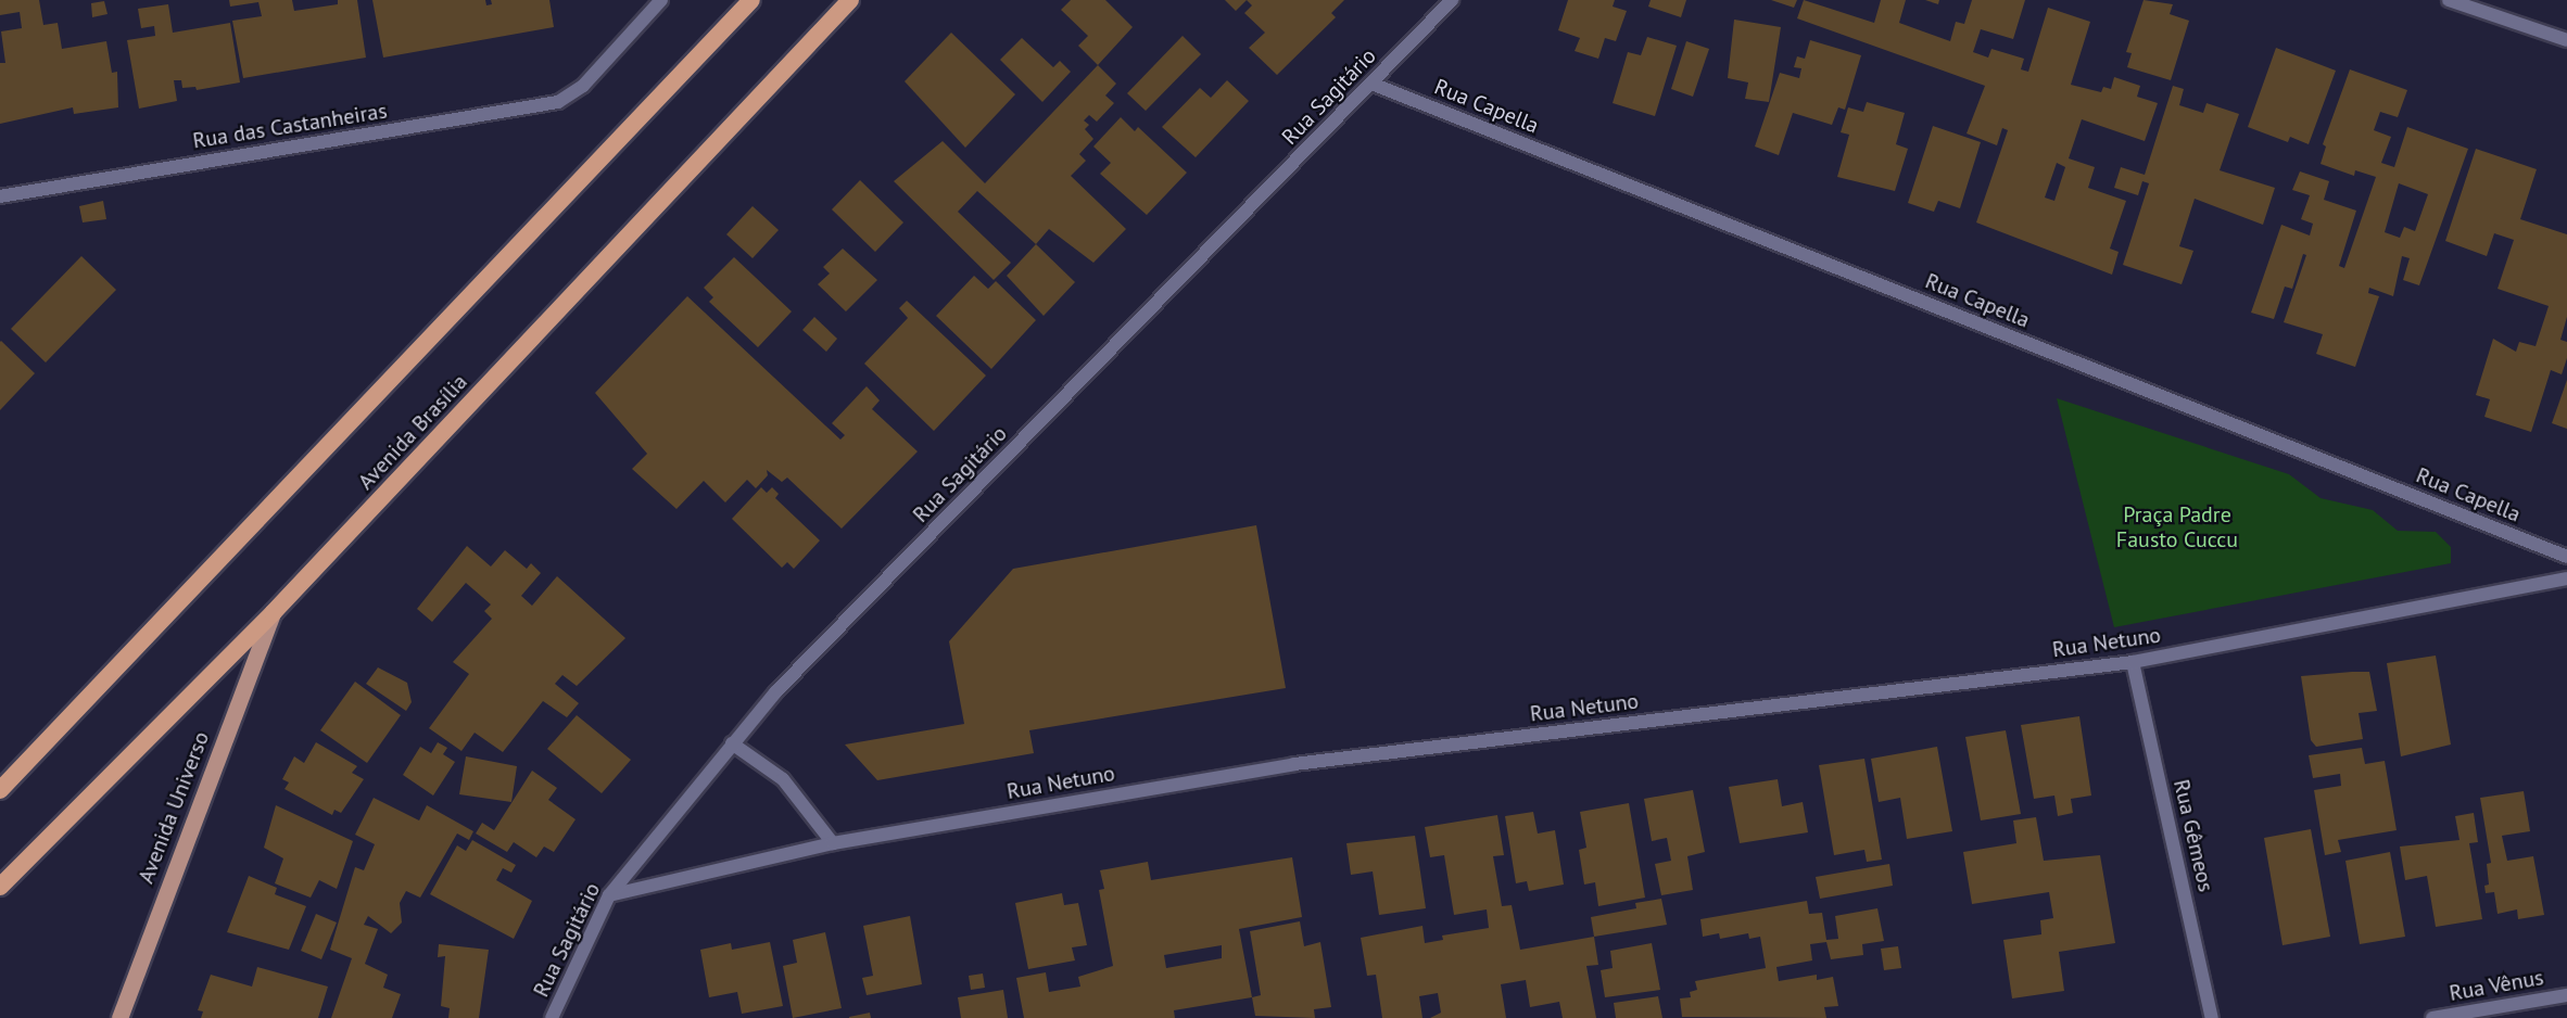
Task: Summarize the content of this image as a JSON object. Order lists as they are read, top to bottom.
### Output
{
  "streets": {
    "highway": ["Avenida Brasília"],
    "main road": ["Avenida Universo"],
    "street": [
      "Rua Sagitário",
      "Rua Capella",
      "Rua das Castanheiras",
      "Rua Netuno",
      "Rua Gêmeos",
      "Rua Vênus"
    ]
  },
  "crossings": [
    ["Rua Sagitário", "Rua Capella"],
    ["Rua Sagitário", "Rua Netuno"],
    ["Avenida Brasília", "Avenida Universo"],
    ["Rua Netuno", "Rua Gêmeos"]
  ],
  "parks": ["Praça Padre Fausto Cuccu"]
}
